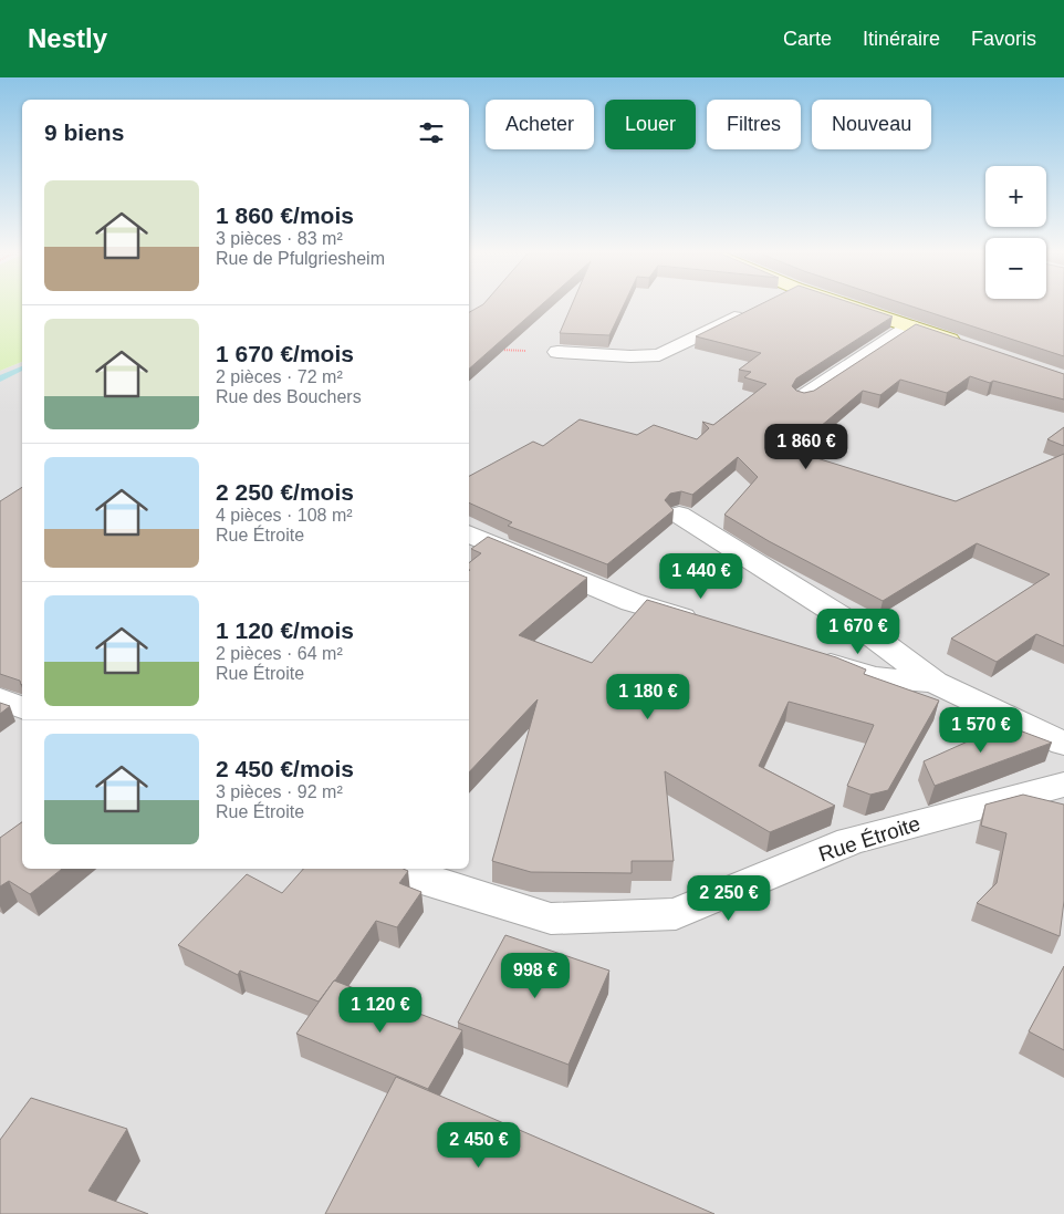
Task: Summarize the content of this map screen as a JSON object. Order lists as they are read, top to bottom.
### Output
{
  "streets": {
    "street": ["Rue Étroite"]
  },
  "page": {
    "header": "Nestly",
    "nav": ["Carte", "Itinéraire", "Favoris"],
    "chip": [
      "Acheter",
      "Louer",
      "Filtres",
      "Nouveau"
    ],
    "heading": "9 biens",
    "map_buttons": ["+", "−"],
    "list": [
      {
        "name": "1 860 €/mois",
        "note": "3 pièces · 83 m² · Rue de Pfulgriesheim"
      },
      {
        "name": "1 670 €/mois",
        "note": "2 pièces · 72 m² · Rue des Bouchers"
      },
      {
        "name": "2 250 €/mois",
        "note": "4 pièces · 108 m² · Rue Étroite"
      },
      {
        "name": "1 120 €/mois",
        "note": "2 pièces · 64 m² · Rue Étroite"
      },
      {
        "name": "2 450 €/mois",
        "note": "3 pièces · 92 m² · Rue Étroite"
      }
    ],
    "price": [
      "1 860 €",
      "1 440 €",
      "1 670 €",
      "1 180 €",
      "1 570 €",
      "2 250 €",
      "998 €",
      "1 120 €",
      "2 450 €"
    ]
  }
}
